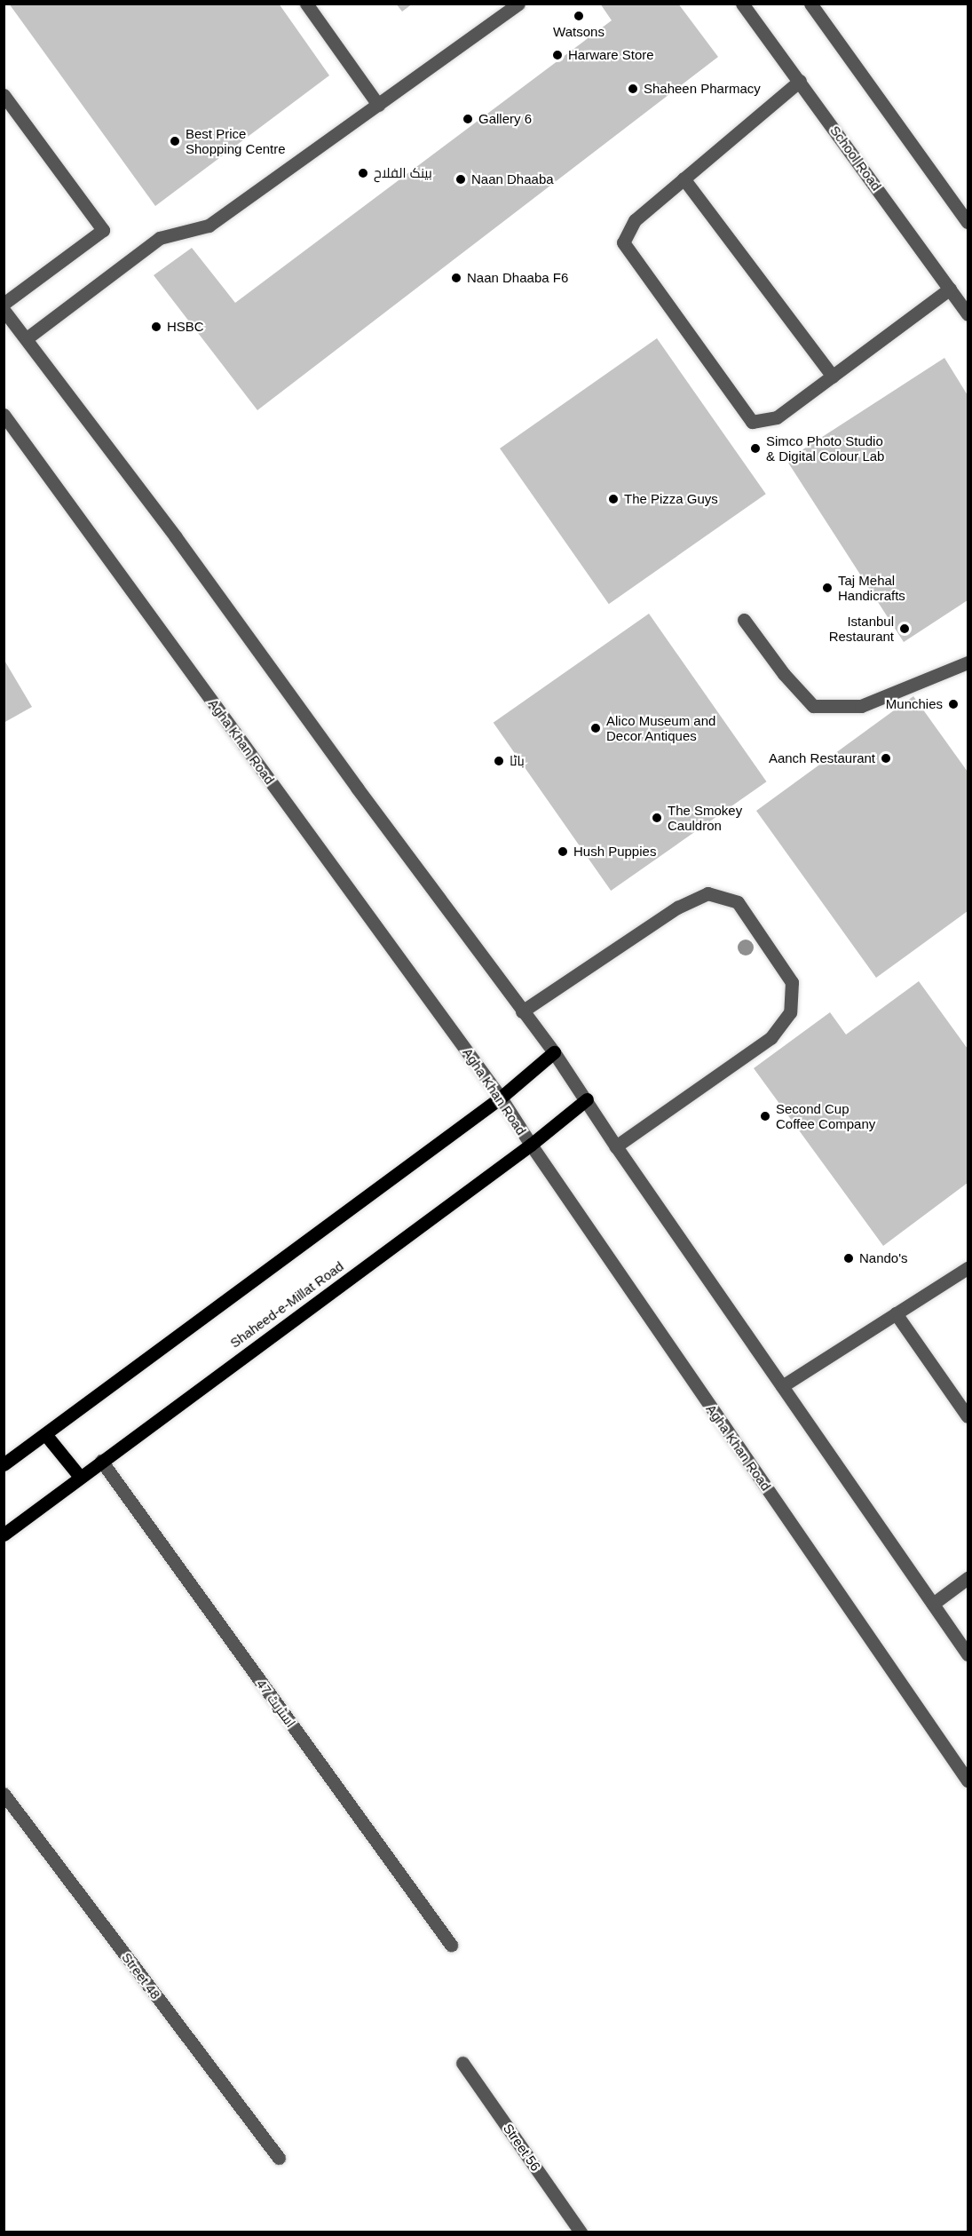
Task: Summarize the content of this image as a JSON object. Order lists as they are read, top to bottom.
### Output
{
  "streets": {
    "main road": ["Shaheed-e-Millat Road"],
    "street": [
      "School Road",
      "Agha Khan Road",
      "اسٹریٹ 47",
      "Street 48",
      "Street 56"
    ]
  },
  "crossings": [
    ["Agha Khan Road", "Shaheed-e-Millat Road"],
    ["Shaheed-e-Millat Road", "اسٹریٹ 47"]
  ],
  "places": [
    "Watsons",
    "Harware Store",
    "Shaheen Pharmacy",
    "Gallery 6",
    "Best Price Shopping Centre",
    "بینک الفلاح",
    "Naan Dhaaba",
    "Naan Dhaaba F6",
    "HSBC",
    "Simco Photo Studio & Digital Colour Lab",
    "The Pizza Guys",
    "Taj Mehal Handicrafts",
    "Istanbul Restaurant",
    "Munchies",
    "Alico Museum and Decor Antiques",
    "Aanch Restaurant",
    "باٹا",
    "The Smokey Cauldron",
    "Hush Puppies",
    "Second Cup Coffee Company",
    "Nando's"
  ]
}
